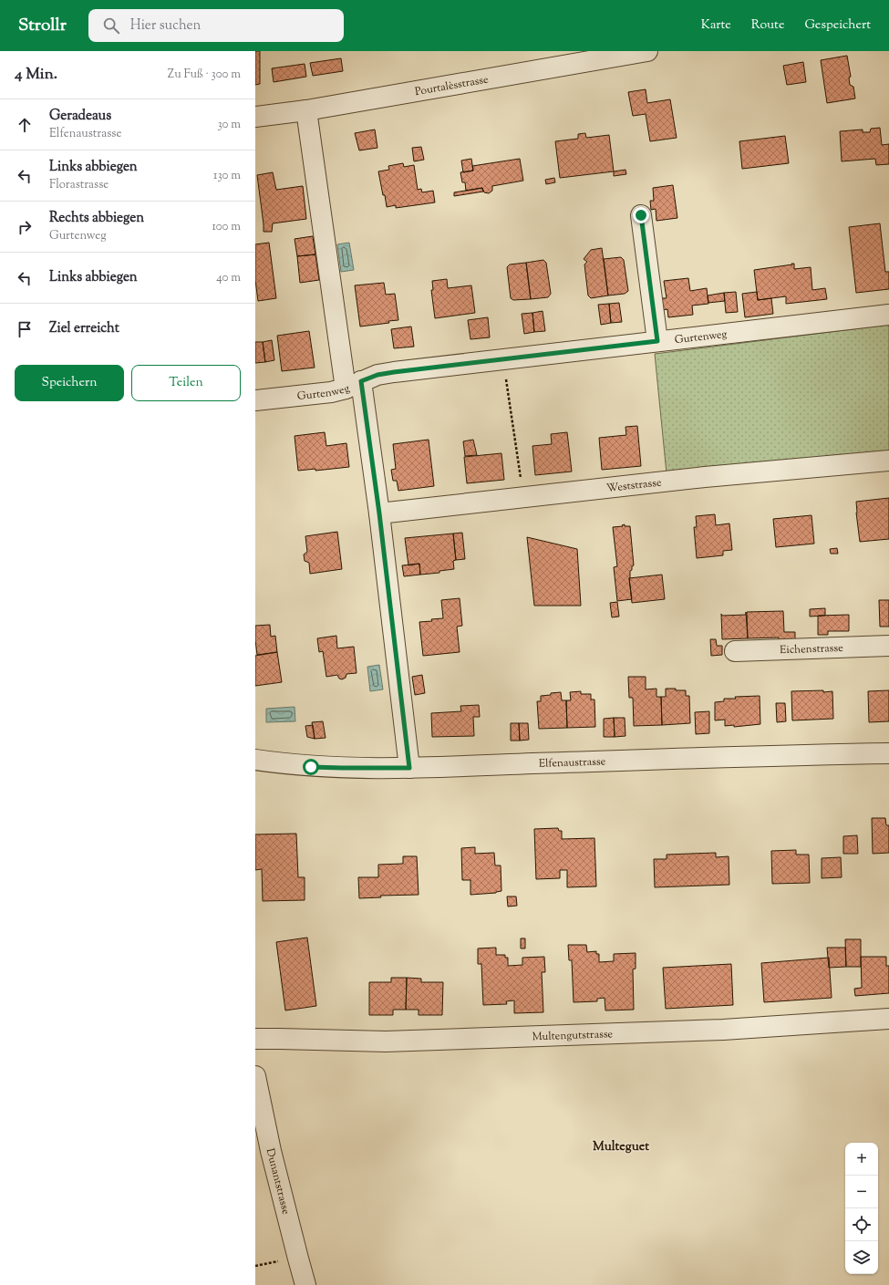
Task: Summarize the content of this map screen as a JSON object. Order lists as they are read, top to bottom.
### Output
{
  "streets": {
    "street": [
      "Pourtalèsstrasse",
      "Gurtenweg",
      "Weststrasse",
      "Eichenstrasse",
      "Elfenaustrasse",
      "Multengutstrasse",
      "Dunantstrasse"
    ]
  },
  "districts": ["Multeguet"],
  "page": {
    "header": "Strollr",
    "search": "Hier suchen",
    "nav": ["Karte", "Route", "Gespeichert"],
    "heading": ["4 Min.", "Zu Fuß · 300 m"],
    "list": [
      ["Geradeaus", "Elfenaustrasse", "30 m"],
      ["Links abbiegen", "Florastrasse", "130 m"],
      ["Rechts abbiegen", "Gurtenweg", "100 m"],
      ["Links abbiegen", "40 m"],
      "Ziel erreicht"
    ],
    "buttons": ["Speichern", "Teilen"],
    "map_buttons": ["+", "−"]
  }
}
